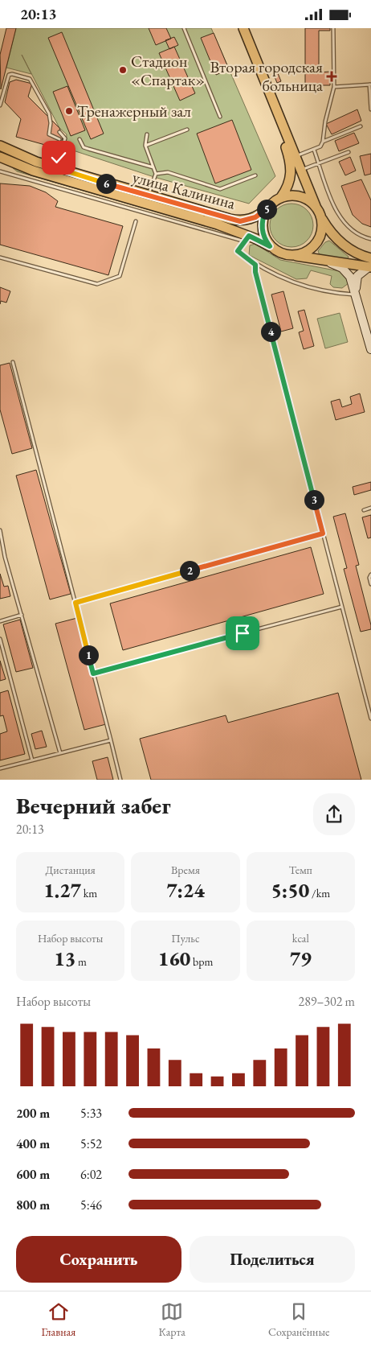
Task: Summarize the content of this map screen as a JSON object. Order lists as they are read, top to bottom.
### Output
{
  "streets": {
    "main road": ["улица Калинина"]
  },
  "places": {
    "other": ["Стадион «Спартак»", "Тренажерный зал"],
    "health": ["Вторая городская больница"]
  },
  "page": {
    "status": "20:13",
    "pins": [
      "6",
      "5",
      "4",
      "3",
      "2",
      "1"
    ],
    "heading": ["Вечерний забег", "20:13"],
    "stats": [
      ["Дистанция", "1.27 km"],
      ["Время", "7:24"],
      ["Темп", "5:50 /km"],
      ["Набор высоты", "13 m"],
      ["Пульс", "160 bpm"],
      ["kcal", "79"]
    ],
    "chart": ["Набор высоты", "289–302 m"],
    "list": [
      {
        "name": "200 m",
        "note": "5:33"
      },
      {
        "name": "400 m",
        "note": "5:52"
      },
      {
        "name": "600 m",
        "note": "6:02"
      },
      {
        "name": "800 m",
        "note": "5:46"
      }
    ],
    "buttons": ["Сохранить", "Поделиться"],
    "tabs": ["Главная", "Карта", "Сохранённые"]
  }
}
